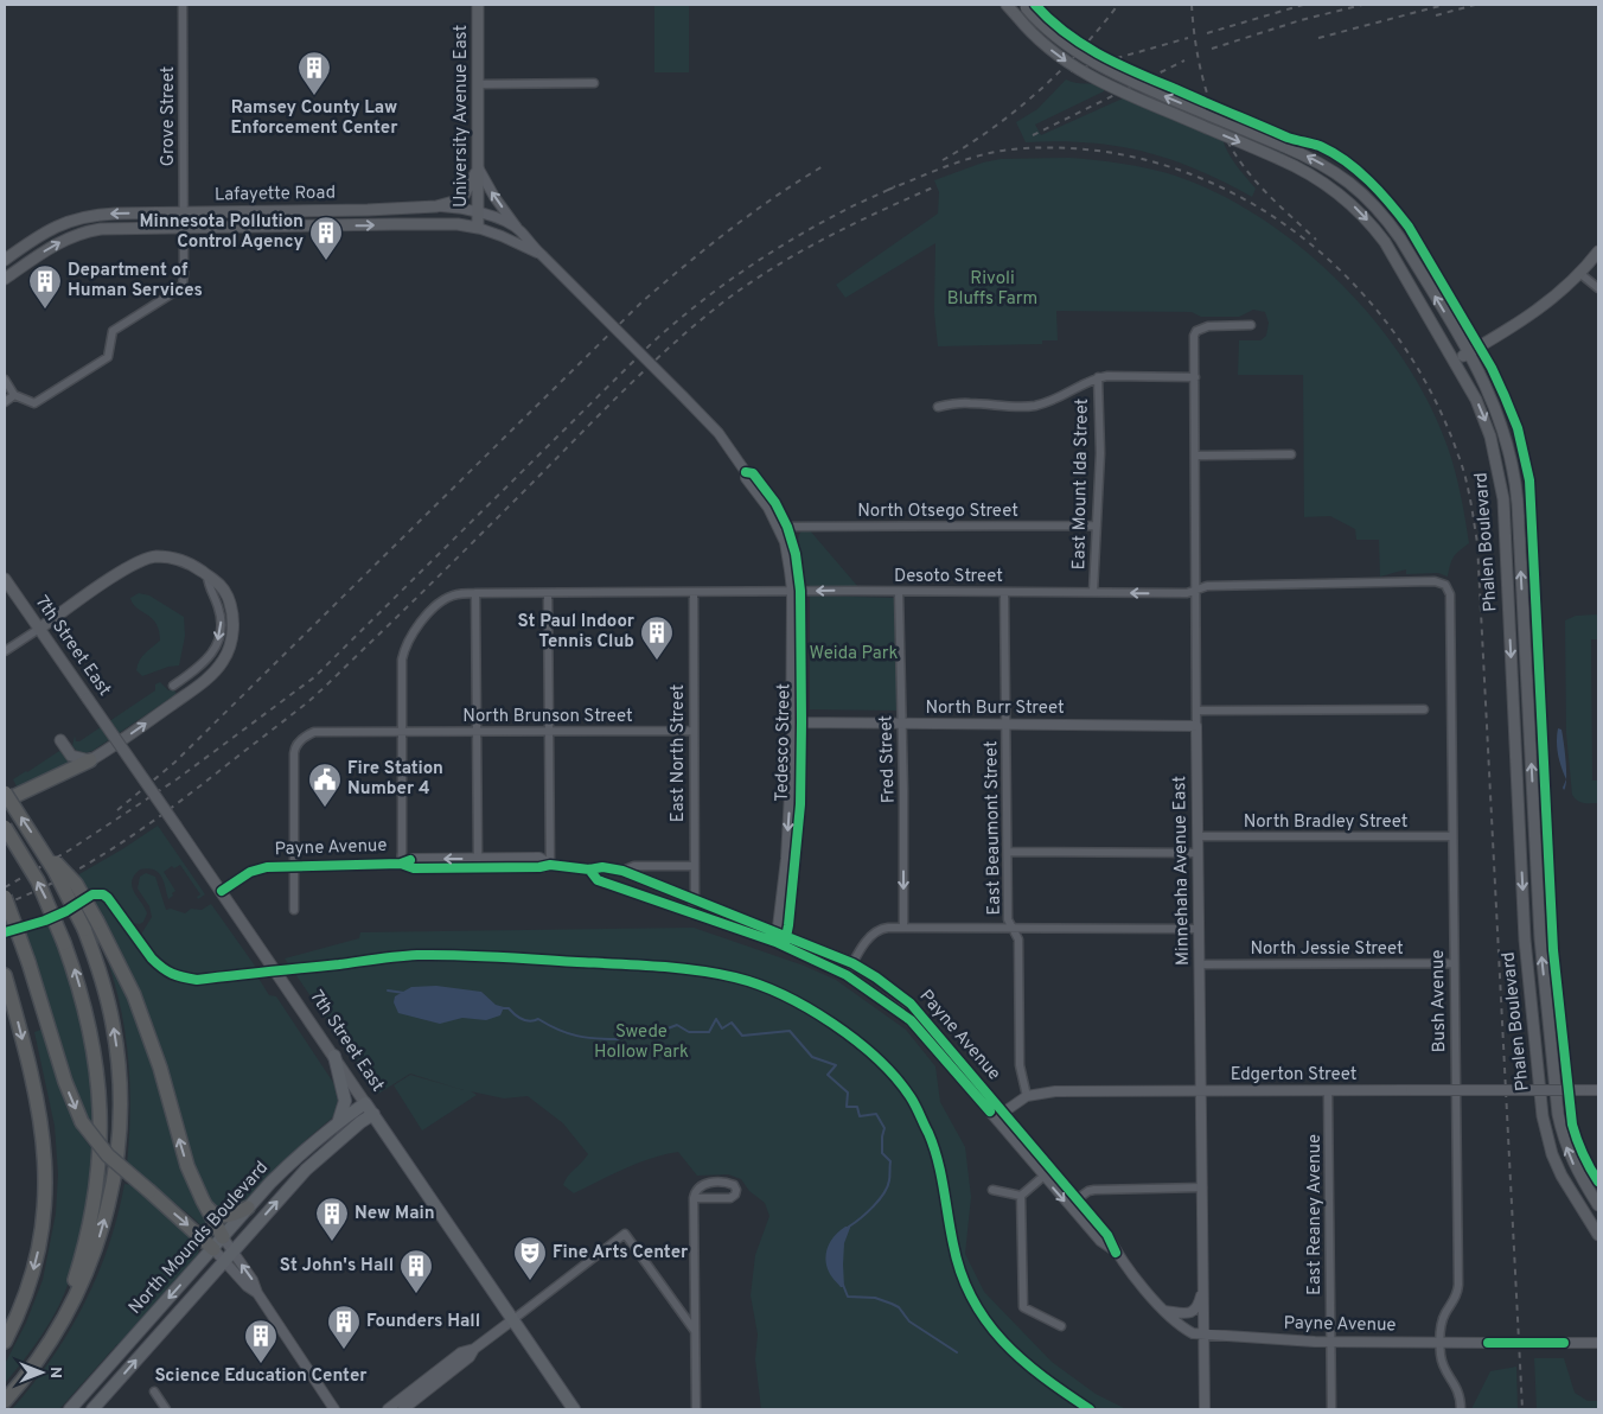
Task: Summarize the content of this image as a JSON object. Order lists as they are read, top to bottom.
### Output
{
  "streets": {
    "main road": [
      "University Avenue East",
      "Lafayette Road",
      "Phalen Boulevard",
      "7th Street East",
      "North Mounds Boulevard"
    ],
    "street": [
      "Grove Street",
      "East Mount Ida Street",
      "North Otsego Street",
      "Desoto Street",
      "North Burr Street",
      "North Brunson Street",
      "Tedesco Street",
      "East North Street",
      "Fred Street",
      "North Bradley Street",
      "East Beaumont Street",
      "Payne Avenue",
      "Minnehaha Avenue East",
      "North Jessie Street",
      "Bush Avenue",
      "Edgerton Street",
      "East Reaney Avenue"
    ]
  },
  "crossings": [
    ["Grove Street", "Lafayette Road"],
    ["University Avenue East", "Lafayette Road"],
    ["Lafayette Road", "North Otsego Street"],
    ["Lafayette Road", "Tedesco Street"],
    ["East Mount Ida Street", "North Otsego Street"],
    ["East Mount Ida Street", "Desoto Street"],
    ["Desoto Street", "North Brunson Street"],
    ["Desoto Street", "Tedesco Street"],
    ["Desoto Street", "East North Street"],
    ["Desoto Street", "Fred Street"],
    ["Desoto Street", "East Beaumont Street"],
    ["Desoto Street", "Minnehaha Avenue East"],
    ["Desoto Street", "Bush Avenue"],
    ["7th Street East", "Payne Avenue"],
    ["7th Street East", "North Mounds Boulevard"],
    ["North Burr Street", "Tedesco Street"],
    ["North Burr Street", "Fred Street"],
    ["North Burr Street", "East Beaumont Street"],
    ["North Burr Street", "Minnehaha Avenue East"],
    ["North Brunson Street", "East North Street"],
    ["North Brunson Street", "Payne Avenue"],
    ["Tedesco Street", "Payne Avenue"],
    ["East North Street", "Payne Avenue"],
    ["North Bradley Street", "Minnehaha Avenue East"],
    ["North Bradley Street", "Bush Avenue"],
    ["East Beaumont Street", "Edgerton Street"],
    ["Payne Avenue", "Minnehaha Avenue East"],
    ["Payne Avenue", "Bush Avenue"],
    ["Payne Avenue", "Edgerton Street"],
    ["Payne Avenue", "East Reaney Avenue"],
    ["Minnehaha Avenue East", "North Jessie Street"],
    ["Minnehaha Avenue East", "Edgerton Street"],
    ["North Jessie Street", "Bush Avenue"],
    ["Edgerton Street", "East Reaney Avenue"]
  ],
  "one_way": ["Fred Street"],
  "parks": ["Rivoli Bluffs Farm", "Weida Park", "Swede Hollow Park"],
  "places": {
    "building": [
      "Ramsey County Law Enforcement Center",
      "Minnesota Pollution Control Agency",
      "Department of Human Services",
      "St Paul Indoor Tennis Club",
      "New Main",
      "St John's Hall",
      "Founders Hall",
      "Science Education Center"
    ],
    "public building": ["Fire Station Number 4"],
    "theatre": ["Fine Arts Center"]
  },
  "north": "right"
}
